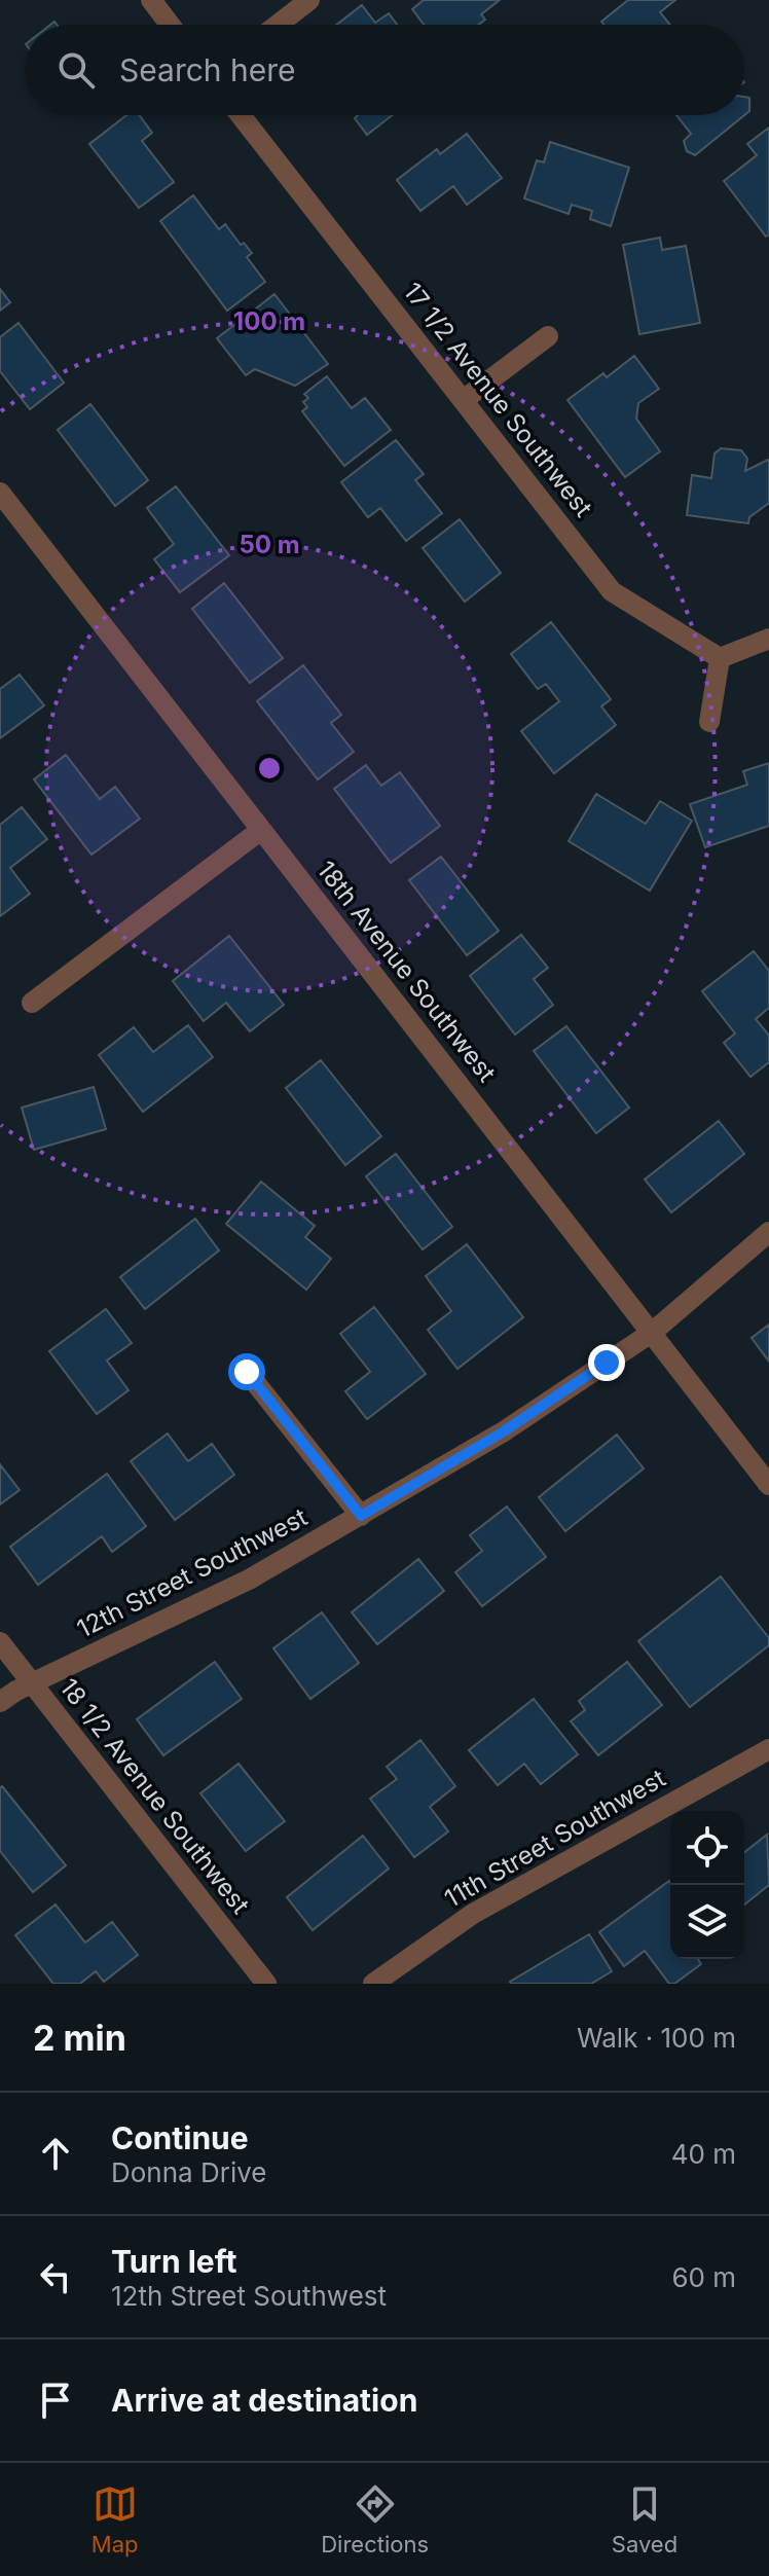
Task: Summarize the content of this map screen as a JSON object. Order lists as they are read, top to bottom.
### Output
{
  "streets": {
    "street": [
      "17 1/2 Avenue Southwest",
      "18th Avenue Southwest",
      "12th Street Southwest",
      "18 1/2 Avenue Southwest",
      "11th Street Southwest"
    ]
  },
  "crossings": [
    ["18th Avenue Southwest", "12th Street Southwest"],
    ["12th Street Southwest", "18 1/2 Avenue Southwest"]
  ],
  "page": {
    "search": "Search here",
    "heading": ["2 min", "Walk · 100 m"],
    "list": [
      ["Continue", "Donna Drive", "40 m"],
      ["Turn left", "12th Street Southwest", "60 m"],
      "Arrive at destination"
    ],
    "nav": ["Map", "Directions", "Saved"]
  },
  "rings": ["100 m", "50 m"]
}
